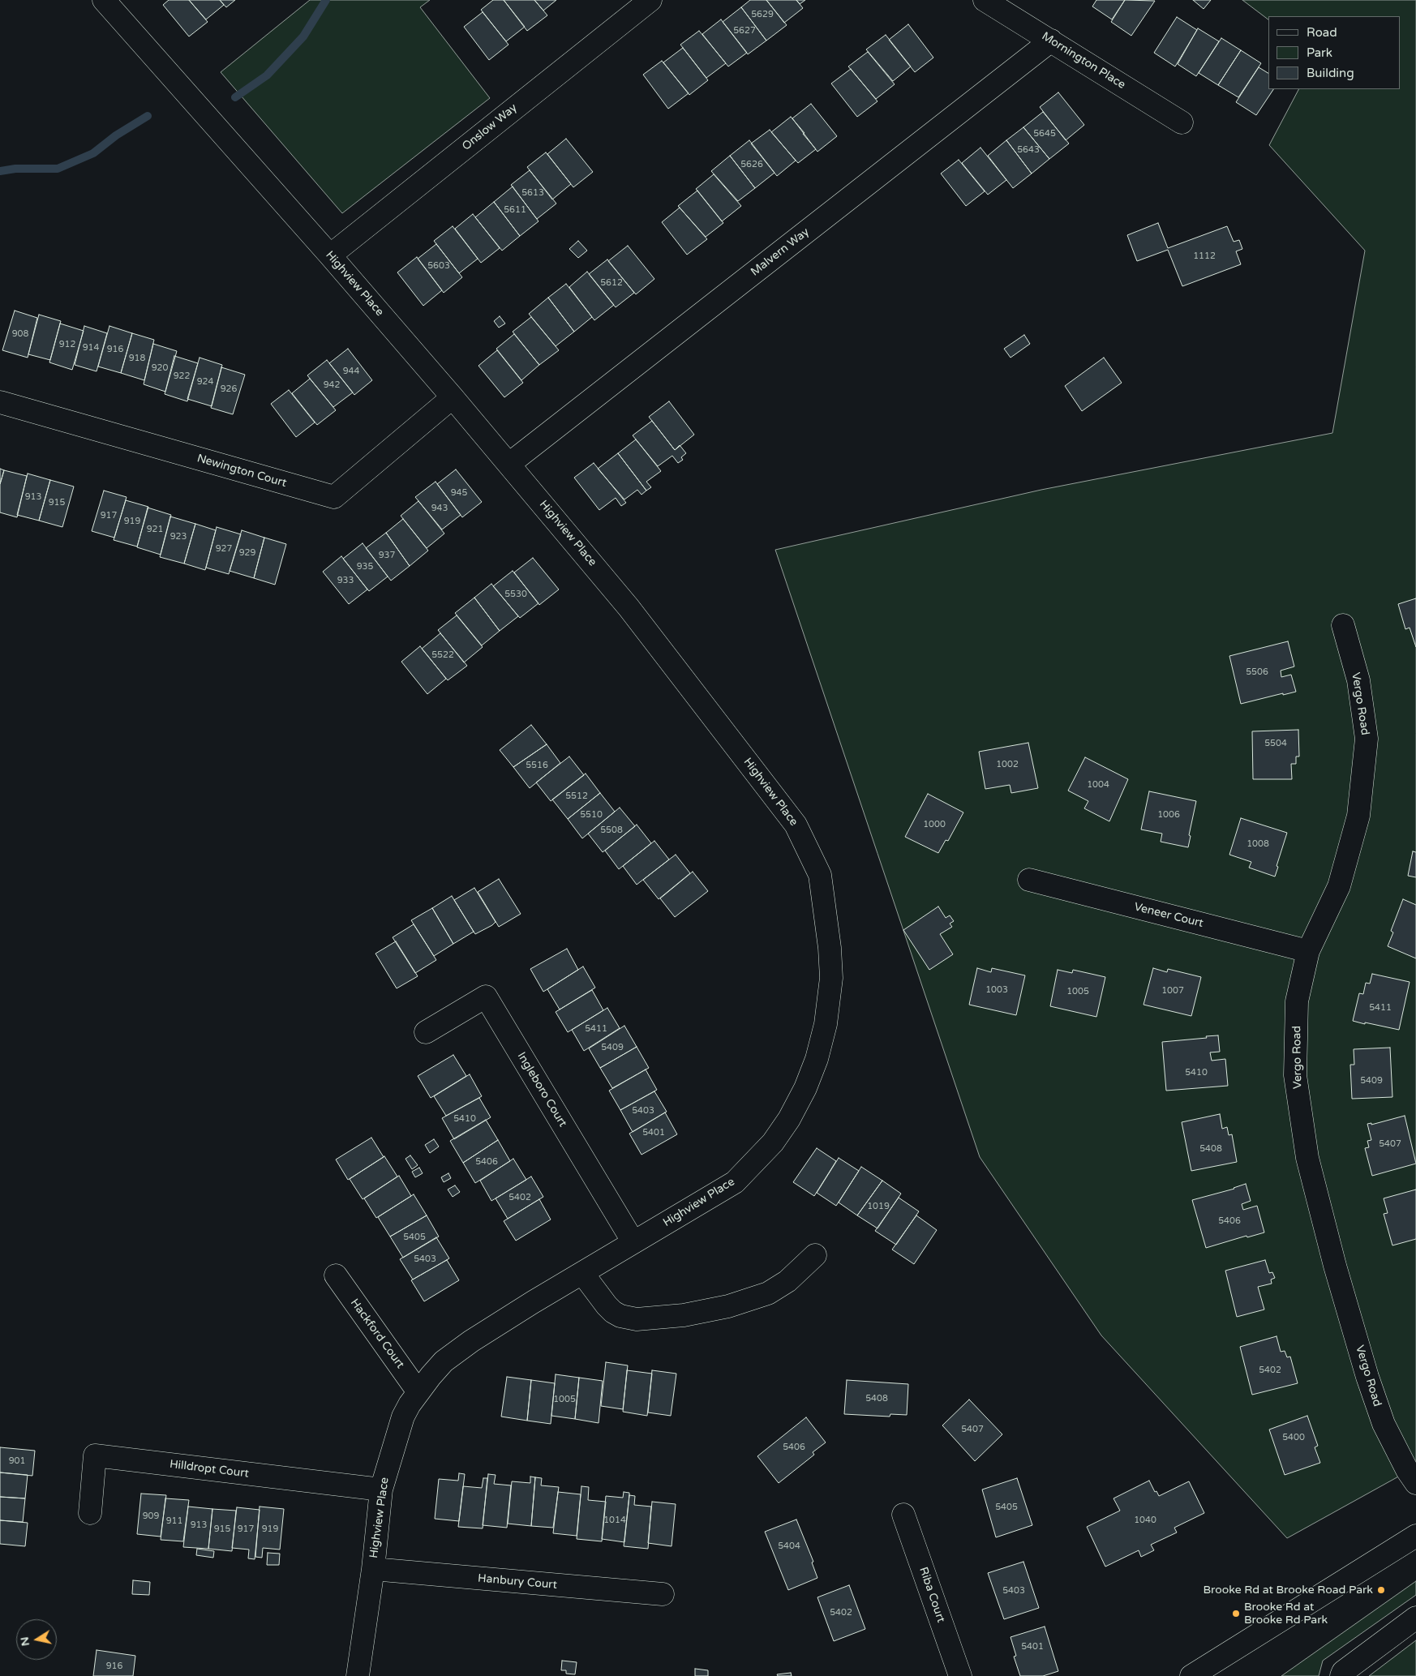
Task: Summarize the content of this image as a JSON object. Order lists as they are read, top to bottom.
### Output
{
  "streets": {
    "street": [
      "Mornington Place",
      "Onslow Way",
      "Malvern Way",
      "Highview Place",
      "Newington Court",
      "Vergo Road",
      "Veneer Court",
      "Ingleboro Court",
      "Hackford Court",
      "Hilldropt Court",
      "Hanbury Court",
      "Riba Court"
    ]
  },
  "crossings": [
    ["Mornington Place", "Malvern Way"],
    ["Onslow Way", "Highview Place"],
    ["Malvern Way", "Highview Place"],
    ["Highview Place", "Newington Court"],
    ["Highview Place", "Ingleboro Court"],
    ["Highview Place", "Hackford Court"],
    ["Highview Place", "Hilldropt Court"],
    ["Highview Place", "Hanbury Court"],
    ["Vergo Road", "Veneer Court"]
  ],
  "places": ["Brooke Rd at Brooke Road Park", "Brooke Rd at Brooke Rd Park"],
  "house_numbers": [
    "5629",
    "5627",
    "5645",
    "5643",
    "5626",
    "5613",
    "5611",
    "1112",
    "5603",
    "5612",
    "908",
    "912",
    "914",
    "916",
    "918",
    "920",
    "944",
    "922",
    "924",
    "942",
    "926",
    "945",
    "913",
    "915",
    "943",
    "917",
    "919",
    "921",
    "923",
    "927",
    "929",
    "937",
    "935",
    "933",
    "5530",
    "5522",
    "5506",
    "5504",
    "1002",
    "5516",
    "1004",
    "5512",
    "5510",
    "1006",
    "1000",
    "5508",
    "1008",
    "1003",
    "1007",
    "1005",
    "5411",
    "5411",
    "5409",
    "5410",
    "5409",
    "5403",
    "5410",
    "5401",
    "5407",
    "5408",
    "5406",
    "5402",
    "1019",
    "5406",
    "5405",
    "5403",
    "5402",
    "5408",
    "1005",
    "5407",
    "5400",
    "5406",
    "901",
    "5405",
    "909",
    "1014",
    "1040",
    "911",
    "913",
    "915",
    "917",
    "919",
    "5404",
    "5403",
    "5402",
    "5401",
    "916"
  ],
  "legend": ["Road", "Park", "Building"],
  "north": "left"
}
